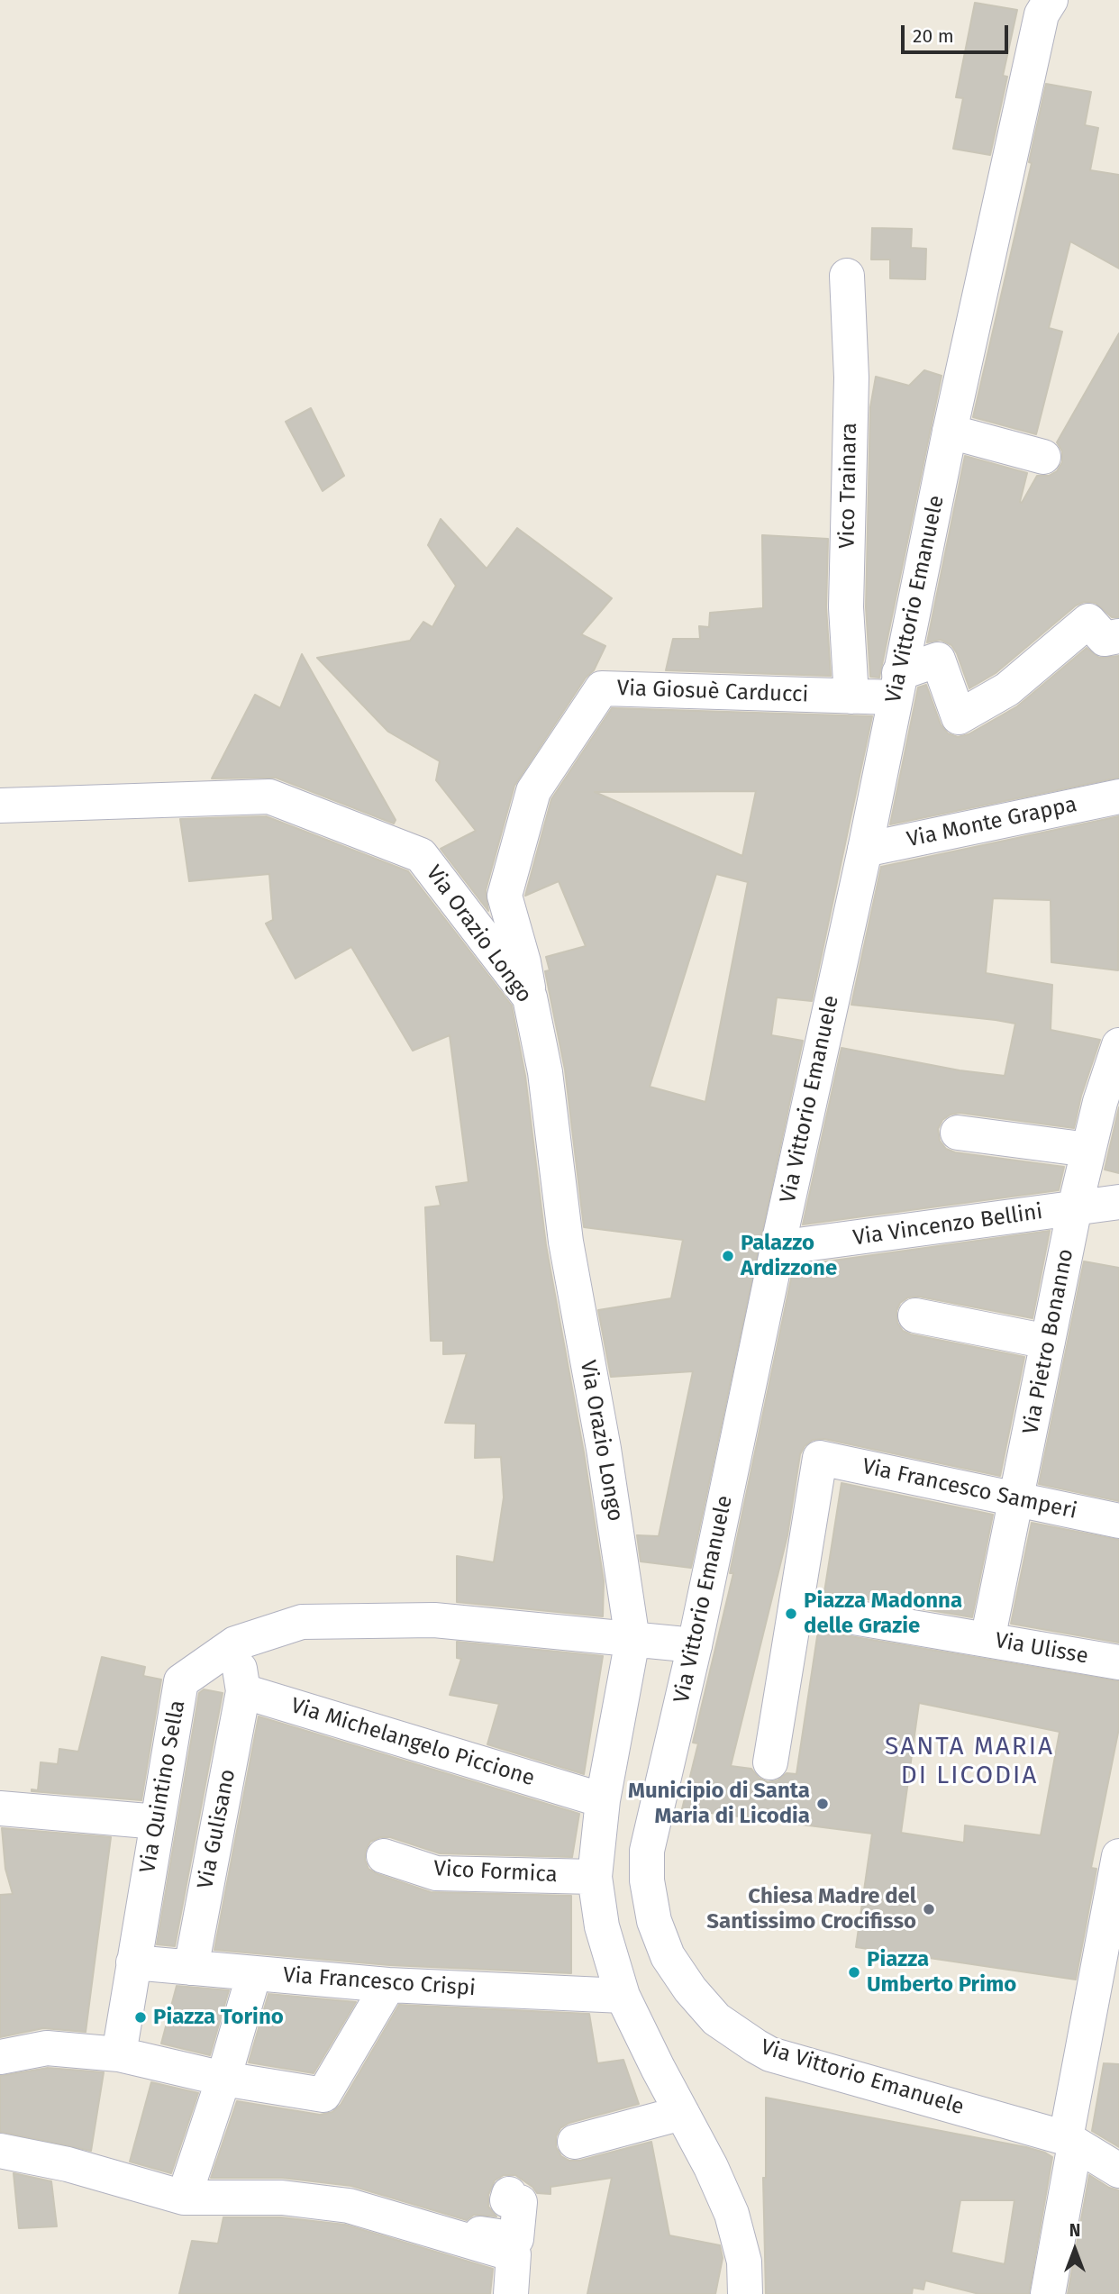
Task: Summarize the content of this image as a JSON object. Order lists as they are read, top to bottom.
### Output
{
  "streets": {
    "street": [
      "Vico Trainara",
      "Via Vittorio Emanuele",
      "Via Giosuè Carducci",
      "Via Monte Grappa",
      "Via Orazio Longo",
      "Via Vincenzo Bellini",
      "Via Pietro Bonanno",
      "Via Francesco Samperi",
      "Via Ulisse",
      "Via Michelangelo Piccione",
      "Via Quintino Sella",
      "Via Gulisano",
      "Vico Formica",
      "Via Francesco Crispi"
    ]
  },
  "crossings": [
    ["Vico Trainara", "Via Giosuè Carducci"],
    ["Via Vittorio Emanuele", "Via Giosuè Carducci"],
    ["Via Vittorio Emanuele", "Via Monte Grappa"],
    ["Via Vittorio Emanuele", "Via Vincenzo Bellini"],
    ["Via Vittorio Emanuele", "Via Quintino Sella"],
    ["Via Giosuè Carducci", "Via Orazio Longo"],
    ["Via Orazio Longo", "Via Michelangelo Piccione"],
    ["Via Orazio Longo", "Via Quintino Sella"],
    ["Via Orazio Longo", "Vico Formica"],
    ["Via Orazio Longo", "Via Francesco Crispi"],
    ["Via Vincenzo Bellini", "Via Pietro Bonanno"],
    ["Via Pietro Bonanno", "Via Francesco Samperi"],
    ["Via Pietro Bonanno", "Via Ulisse"],
    ["Via Francesco Samperi", "Via Ulisse"],
    ["Via Michelangelo Piccione", "Via Gulisano"],
    ["Via Quintino Sella", "Via Francesco Crispi"],
    ["Via Gulisano", "Via Francesco Crispi"]
  ],
  "districts": ["SANTA MARIA DI LICODIA"],
  "places": [
    "Palazzo Ardizzone",
    "Piazza Madonna delle Grazie",
    "Municipio di Santa Maria di Licodia",
    "Chiesa Madre del Santissimo Crocifisso",
    "Piazza Umberto Primo",
    "Piazza Torino"
  ],
  "scale_bar": "20 m",
  "north": "top"
}
